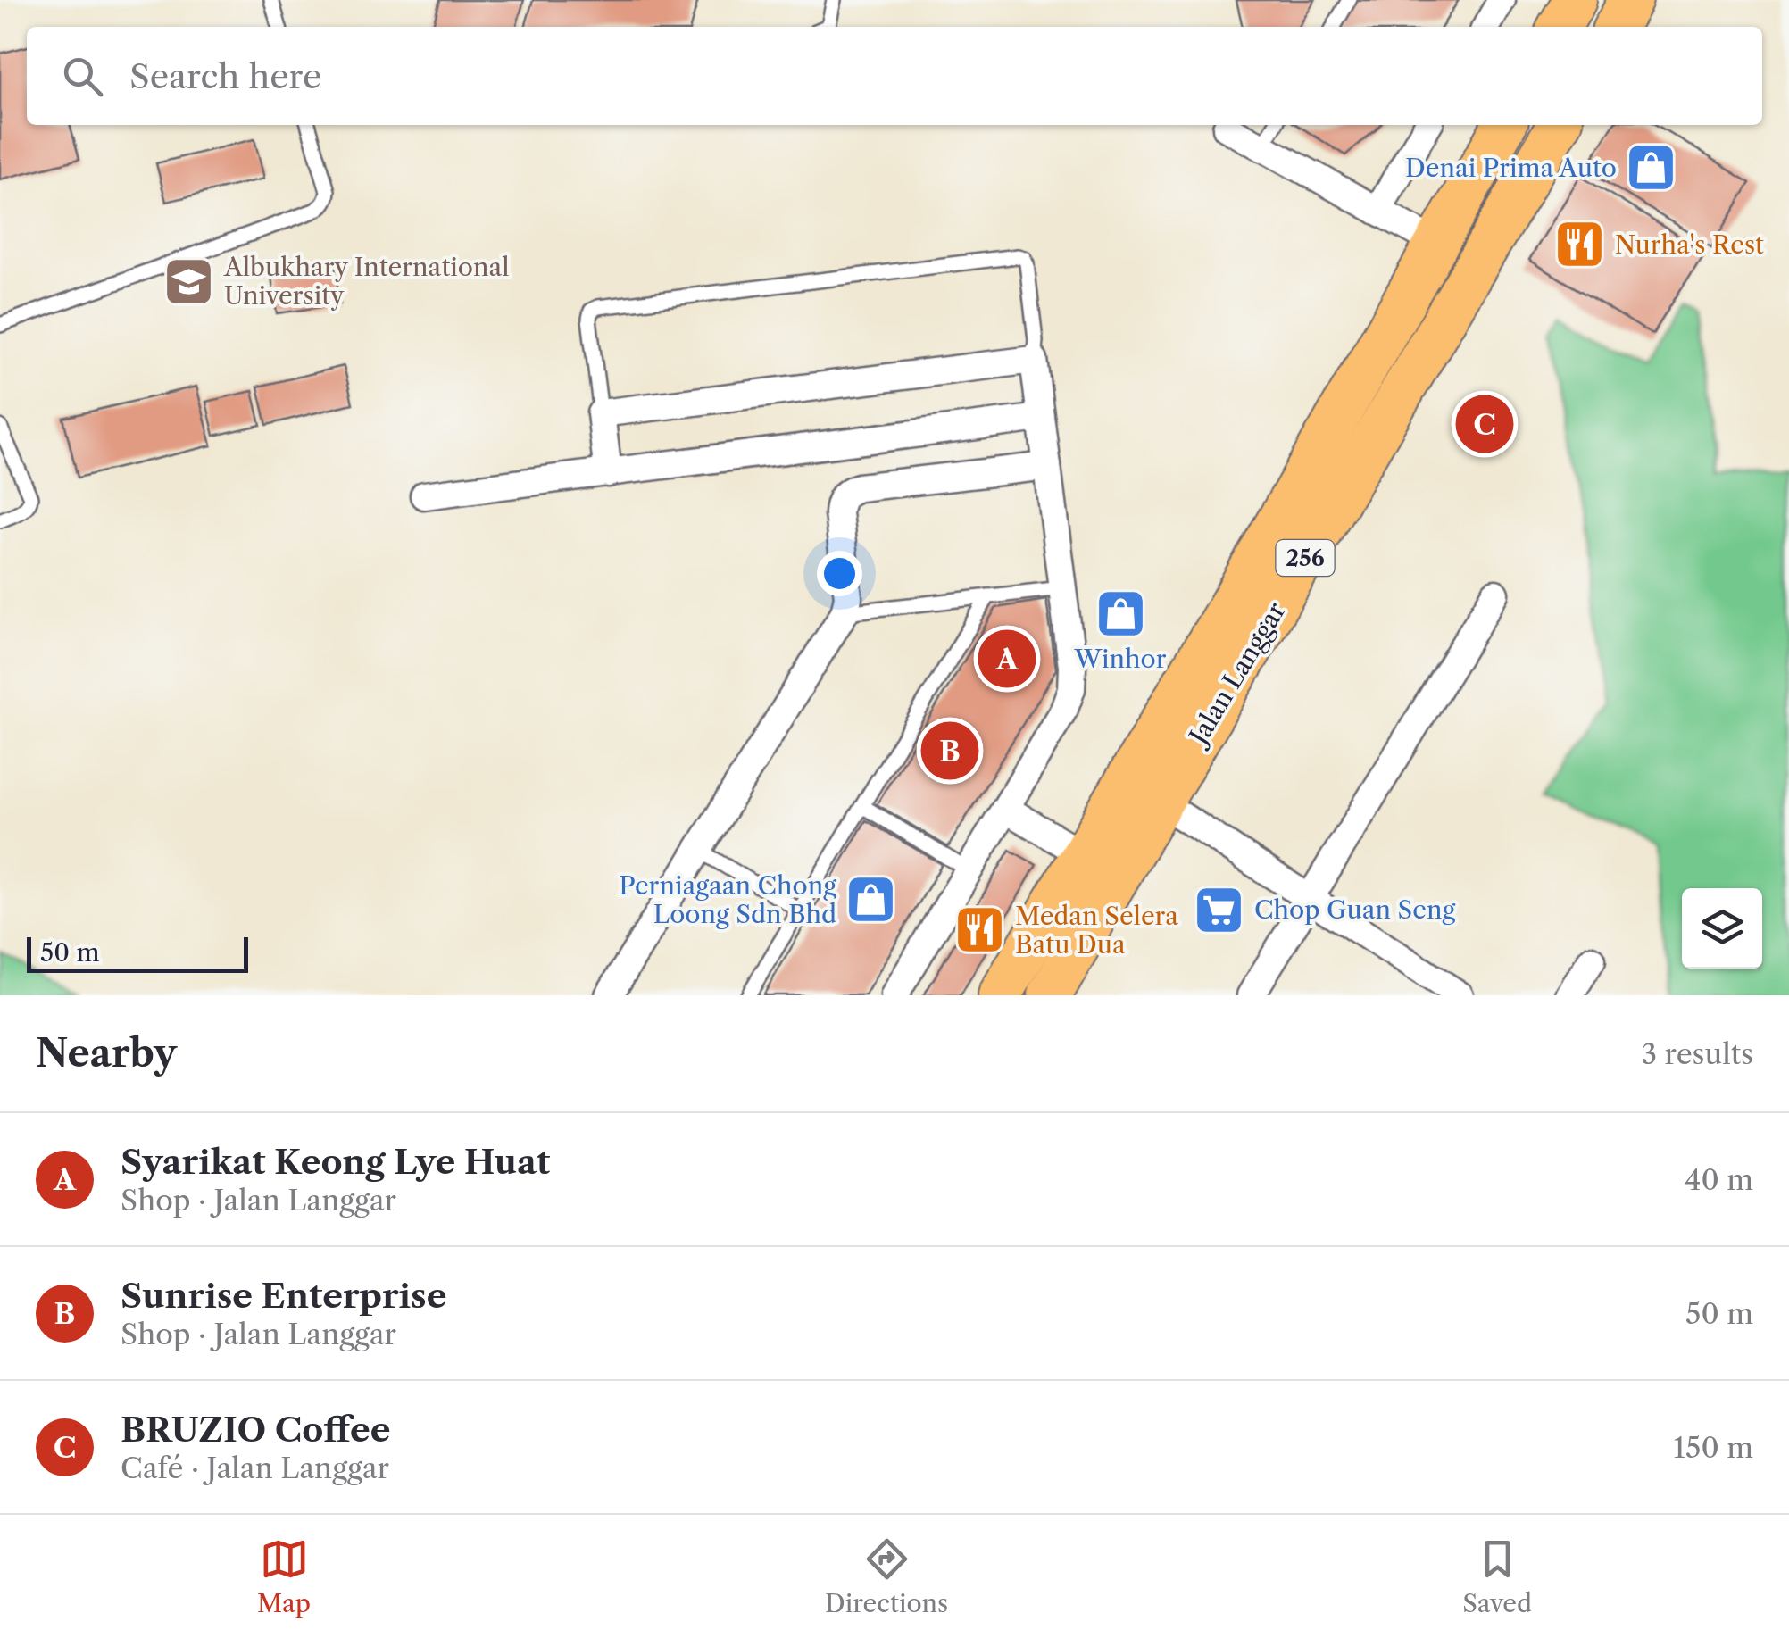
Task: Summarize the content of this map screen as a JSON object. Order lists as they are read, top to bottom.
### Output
{
  "streets": {
    "main road": ["256", "Jalan Langgar"]
  },
  "places": {
    "shop": ["Denai Prima Auto", "Winhor", "Perniagaan Chong Loong Sdn Bhd"],
    "restaurant": ["Nurha's Rest", "Medan Selera Batu Dua"],
    "school or university": ["Albukhary International University"],
    "supermarket": ["Chop Guan Seng"]
  },
  "scale_bar": "50 m",
  "page": {
    "search": "Search here",
    "pins": ["C", "A", "B"],
    "scale": "50 m",
    "heading": ["Nearby", "3 results"],
    "list": [
      {
        "mark": "A",
        "name": "Syarikat Keong Lye Huat",
        "note": "Shop · Jalan Langgar",
        "value": "40 m"
      },
      {
        "mark": "B",
        "name": "Sunrise Enterprise",
        "note": "Shop · Jalan Langgar",
        "value": "50 m"
      },
      {
        "mark": "C",
        "name": "BRUZIO Coffee",
        "note": "Café · Jalan Langgar",
        "value": "150 m"
      }
    ],
    "nav": ["Map", "Directions", "Saved"]
  }
}
